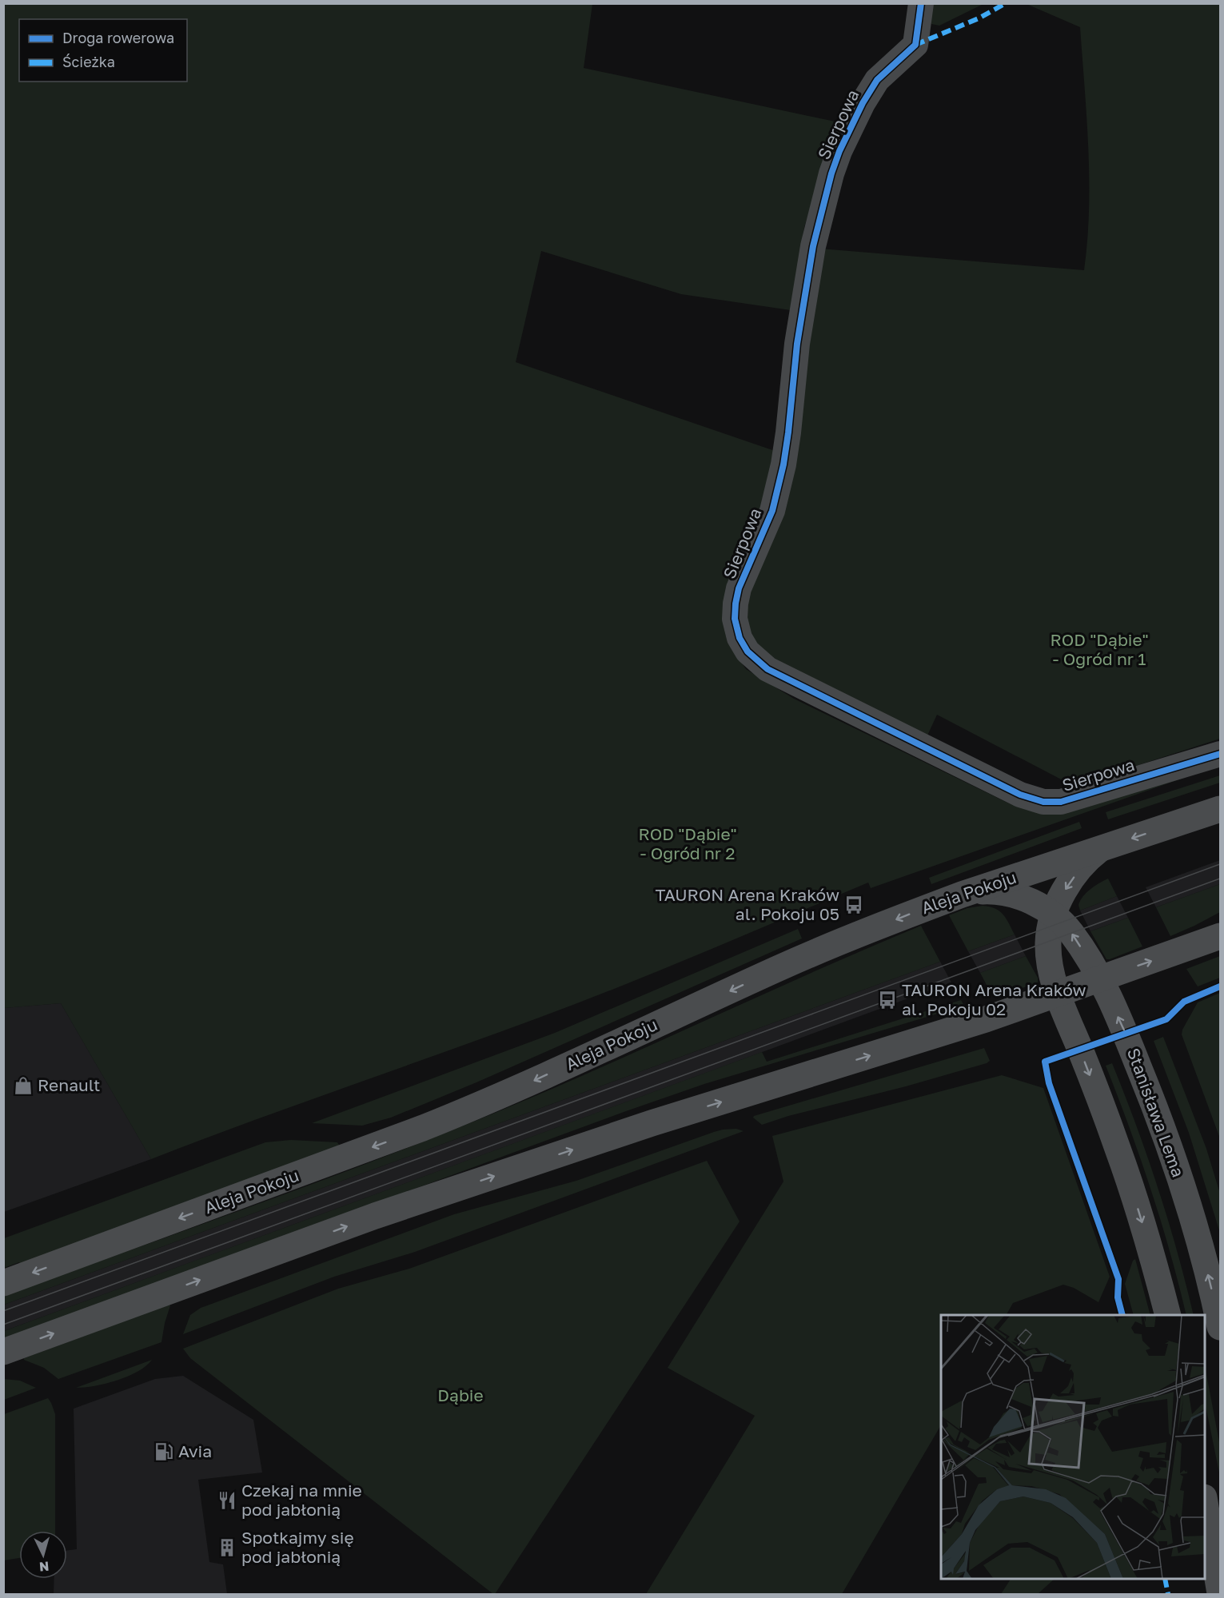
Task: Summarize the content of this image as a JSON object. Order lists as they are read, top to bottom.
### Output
{
  "streets": {
    "main road": ["Aleja Pokoju", "Stanisława Lema"],
    "street": ["Sierpowa"]
  },
  "crossings": [
    ["Aleja Pokoju", "Stanisława Lema"]
  ],
  "parks": ["ROD \"Dąbie\" - Ogród nr 1", "ROD \"Dąbie\" - Ogród nr 2", "Dąbie"],
  "places": {
    "bus stop": ["TAURON Arena Kraków al. Pokoju 05", "TAURON Arena Kraków al. Pokoju 02"],
    "shop": ["Renault"],
    "fuel station": ["Avia"],
    "restaurant": ["Czekaj na mnie pod jabłonią"],
    "building": ["Spotkajmy się pod jabłonią"]
  },
  "legend": ["Droga rowerowa", "Ścieżka"],
  "north": "bottom"
}
